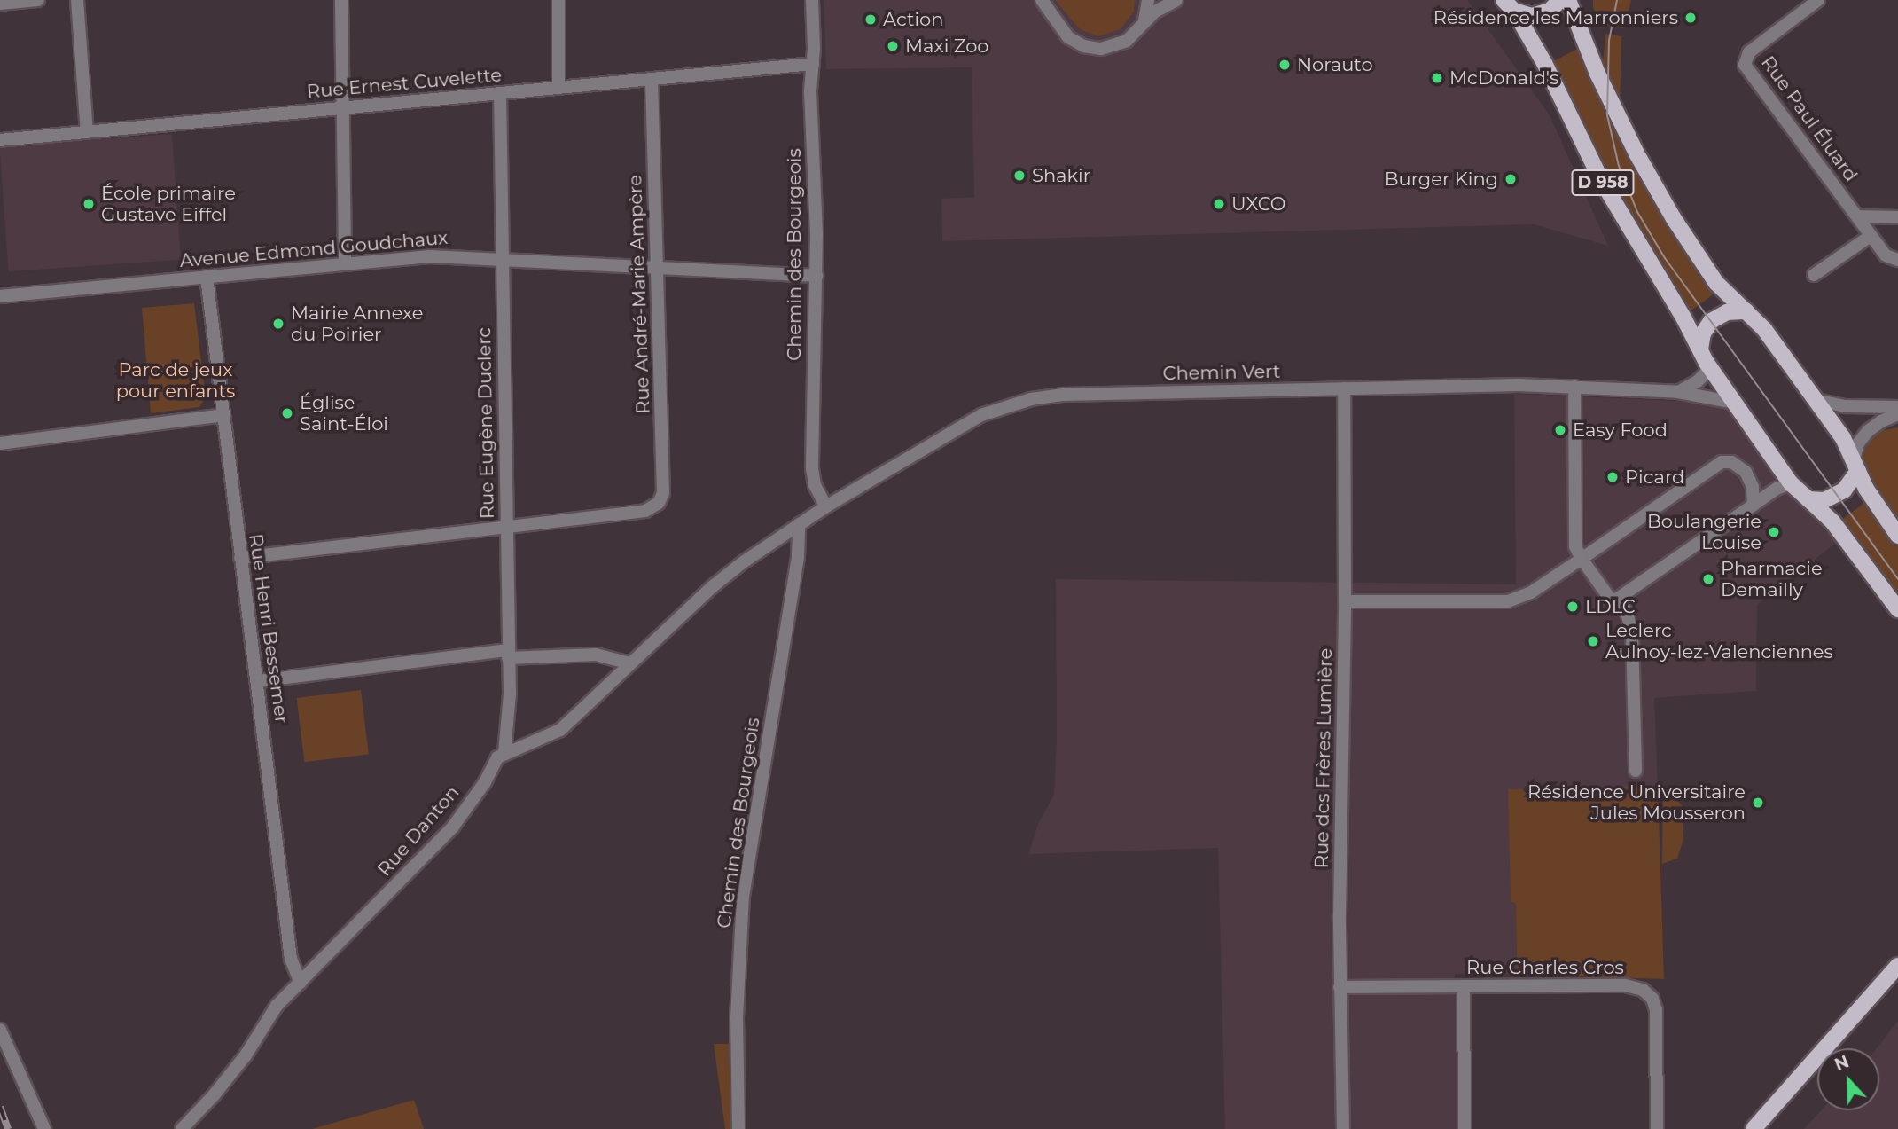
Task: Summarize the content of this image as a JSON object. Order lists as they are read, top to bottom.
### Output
{
  "streets": {
    "main road": ["D 958"],
    "street": [
      "Rue Ernest Cuvelette",
      "Rue Paul Éluard",
      "Avenue Edmond Goudchaux",
      "Chemin des Bourgeois",
      "Rue André-Marie Ampère",
      "Chemin Vert",
      "Rue Eugène Duclerc",
      "Rue Henri Bessemer",
      "Rue des Frères Lumière",
      "Rue Danton",
      "Rue Charles Cros"
    ]
  },
  "crossings": [
    ["Rue Ernest Cuvelette", "Chemin des Bourgeois"],
    ["Rue Ernest Cuvelette", "Rue André-Marie Ampère"],
    ["Rue Ernest Cuvelette", "Rue Eugène Duclerc"],
    ["Avenue Edmond Goudchaux", "Chemin des Bourgeois"],
    ["Avenue Edmond Goudchaux", "Rue André-Marie Ampère"],
    ["Avenue Edmond Goudchaux", "Rue Eugène Duclerc"],
    ["Avenue Edmond Goudchaux", "Rue Henri Bessemer"],
    ["Chemin des Bourgeois", "Chemin Vert"],
    ["Rue André-Marie Ampère", "Rue Eugène Duclerc"],
    ["Chemin Vert", "Rue des Frères Lumière"],
    ["Rue Eugène Duclerc", "Rue Danton"],
    ["Rue Henri Bessemer", "Rue Danton"],
    ["Rue des Frères Lumière", "Rue Charles Cros"]
  ],
  "parks": ["Parc de jeux pour enfants"],
  "places": [
    "Résidence les Marronniers",
    "Action",
    "Maxi Zoo",
    "Norauto",
    "McDonald's",
    "Shakir",
    "Burger King",
    "École primaire Gustave Eiffel",
    "UXCO",
    "Mairie Annexe du Poirier",
    "Église Saint-Éloi",
    "Easy Food",
    "Picard",
    "Boulangerie Louise",
    "Pharmacie Demailly",
    "LDLC",
    "Leclerc Aulnoy-lez-Valenciennes",
    "Résidence Universitaire Jules Mousseron"
  ],
  "north": "top"
}
